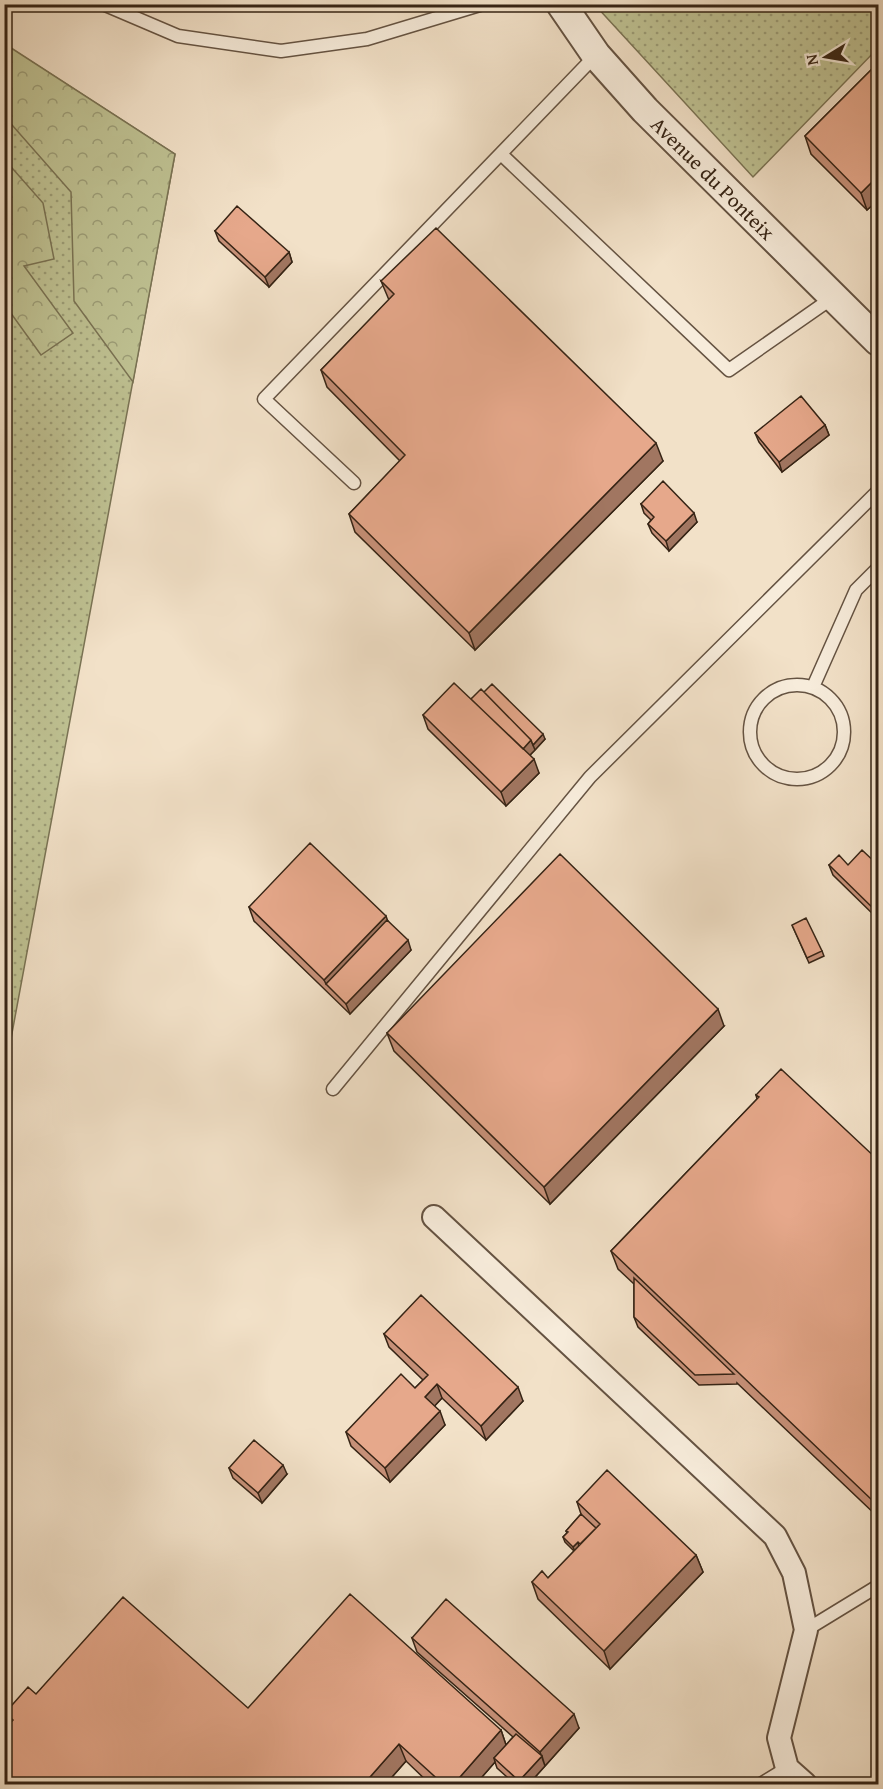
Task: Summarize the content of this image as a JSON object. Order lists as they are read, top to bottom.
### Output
{
  "streets": {
    "street": ["Avenue du Ponteix"]
  },
  "north": "left"
}
